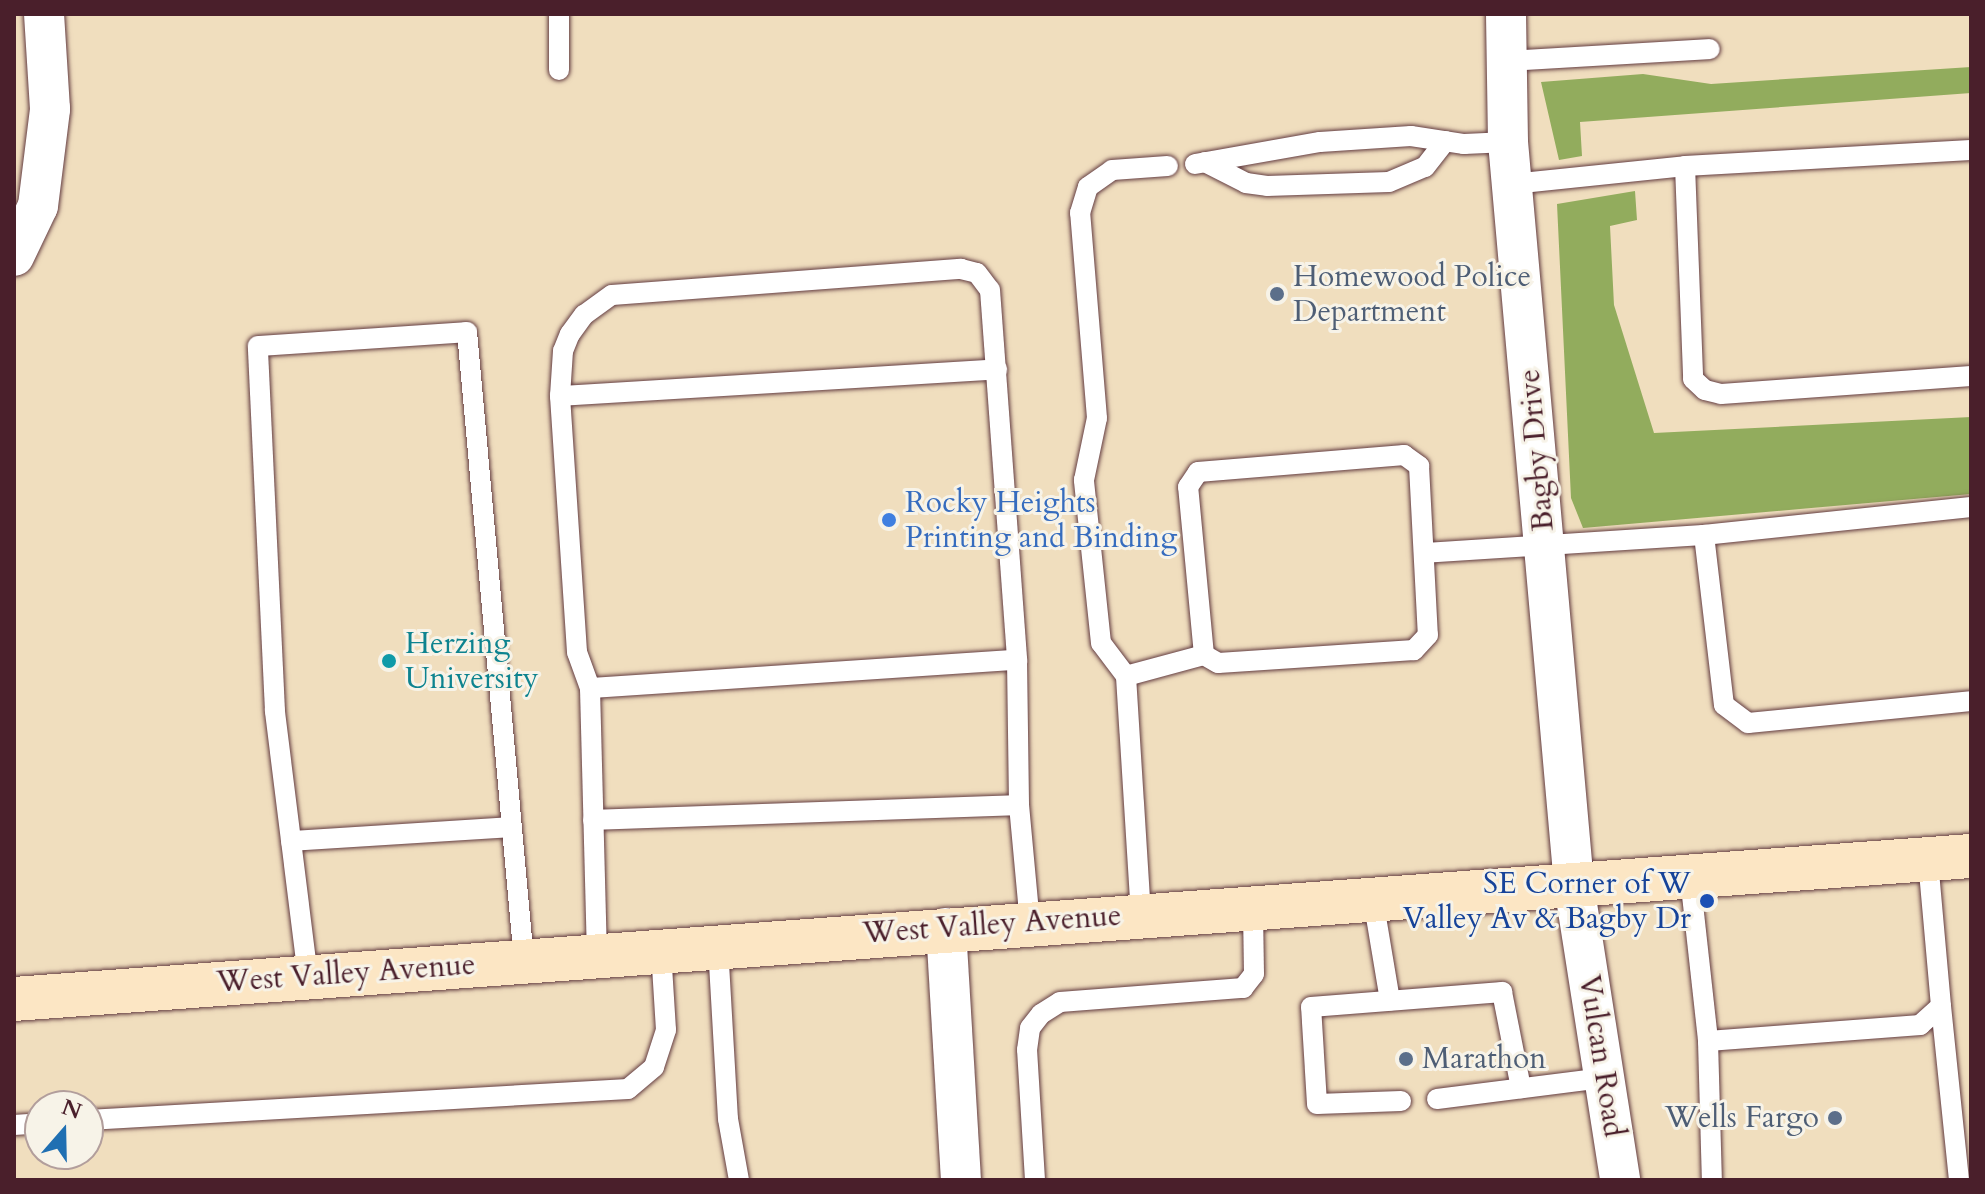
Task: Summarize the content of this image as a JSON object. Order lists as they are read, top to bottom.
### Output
{
  "streets": {
    "street": ["Bagby Drive", "West Valley Avenue", "Vulcan Road"]
  },
  "crossings": [
    ["Bagby Drive", "West Valley Avenue"],
    ["Bagby Drive", "Vulcan Road"],
    ["West Valley Avenue", "Vulcan Road"]
  ],
  "places": [
    "Homewood Police Department",
    "Rocky Heights Printing and Binding",
    "Herzing University",
    "SE Corner of W Valley Av & Bagby Dr",
    "Marathon",
    "Wells Fargo"
  ],
  "north": "top"
}
